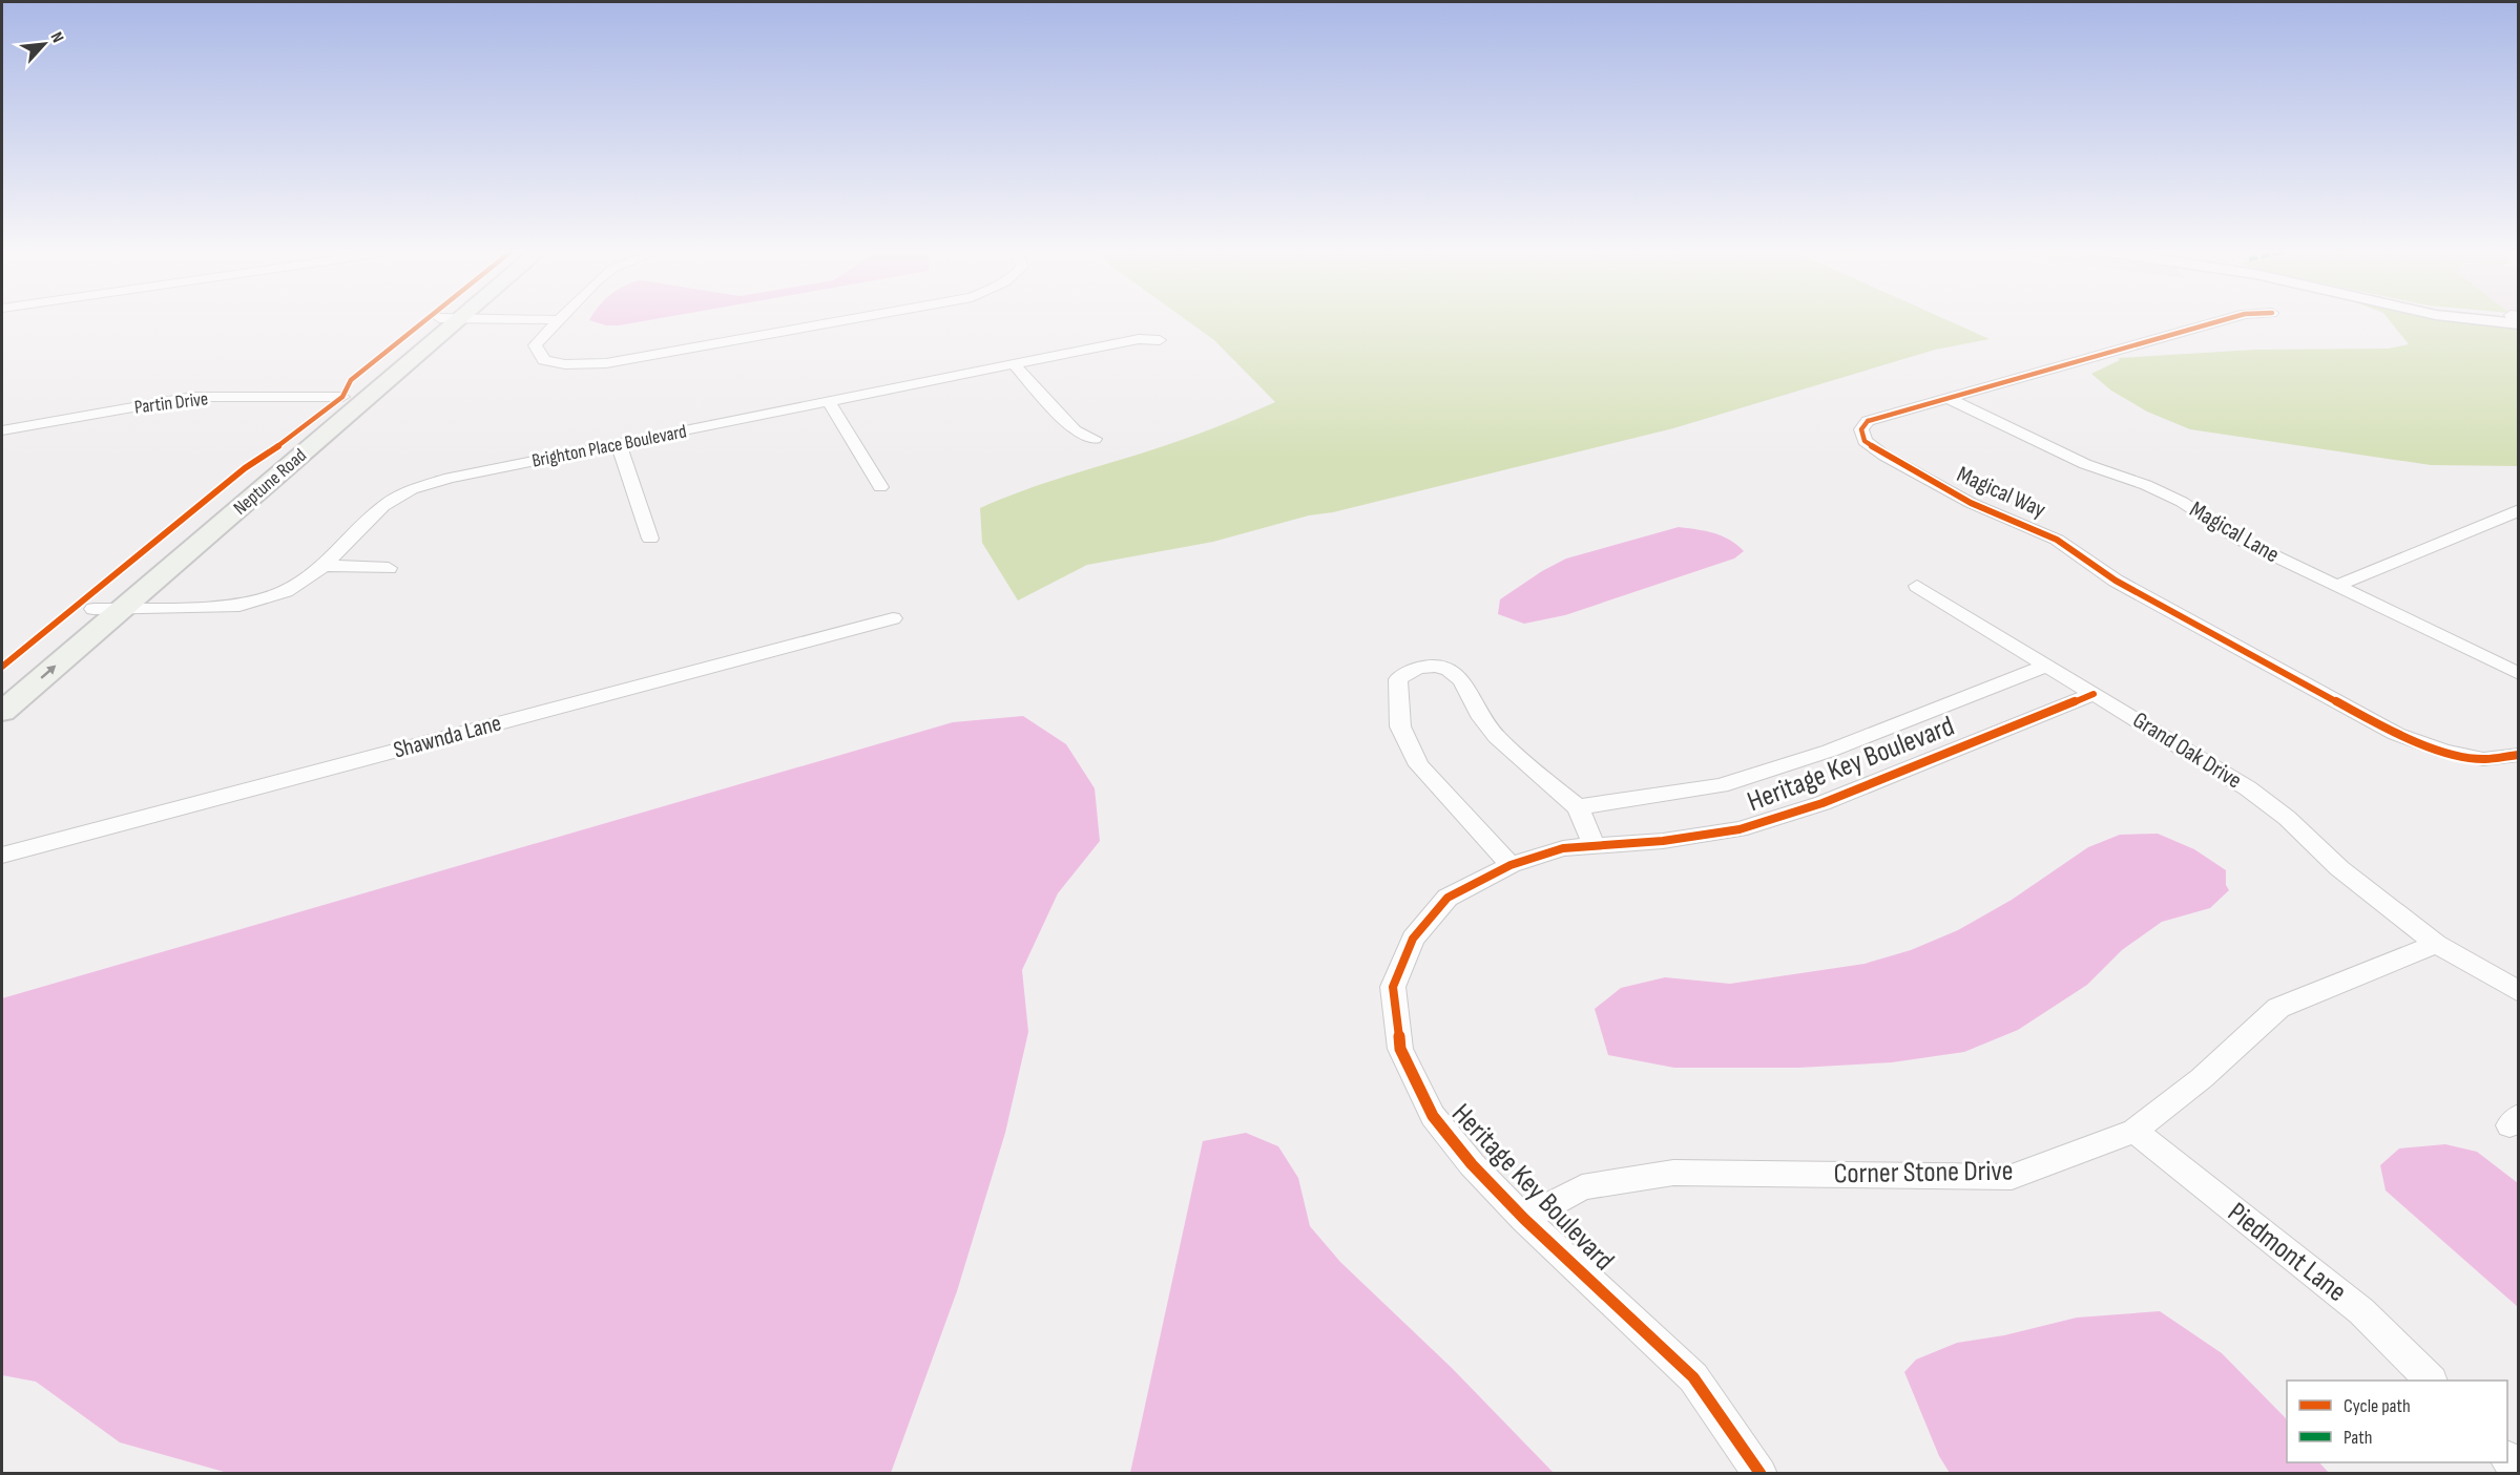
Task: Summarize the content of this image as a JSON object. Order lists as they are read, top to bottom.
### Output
{
  "streets": {
    "main road": ["Neptune Road"],
    "street": [
      "Partin Drive",
      "Brighton Place Boulevard",
      "Magical Way",
      "Magical Lane",
      "Shawnda Lane",
      "Grand Oak Drive",
      "Heritage Key Boulevard",
      "Corner Stone Drive",
      "Piedmont Lane"
    ]
  },
  "crossings": [
    ["Partin Drive", "Neptune Road"],
    ["Brighton Place Boulevard", "Neptune Road"],
    ["Magical Way", "Magical Lane"],
    ["Grand Oak Drive", "Heritage Key Boulevard"],
    ["Grand Oak Drive", "Corner Stone Drive"],
    ["Heritage Key Boulevard", "Corner Stone Drive"],
    ["Corner Stone Drive", "Piedmont Lane"]
  ],
  "legend": ["Cycle path", "Path"],
  "north": "top right"
}
